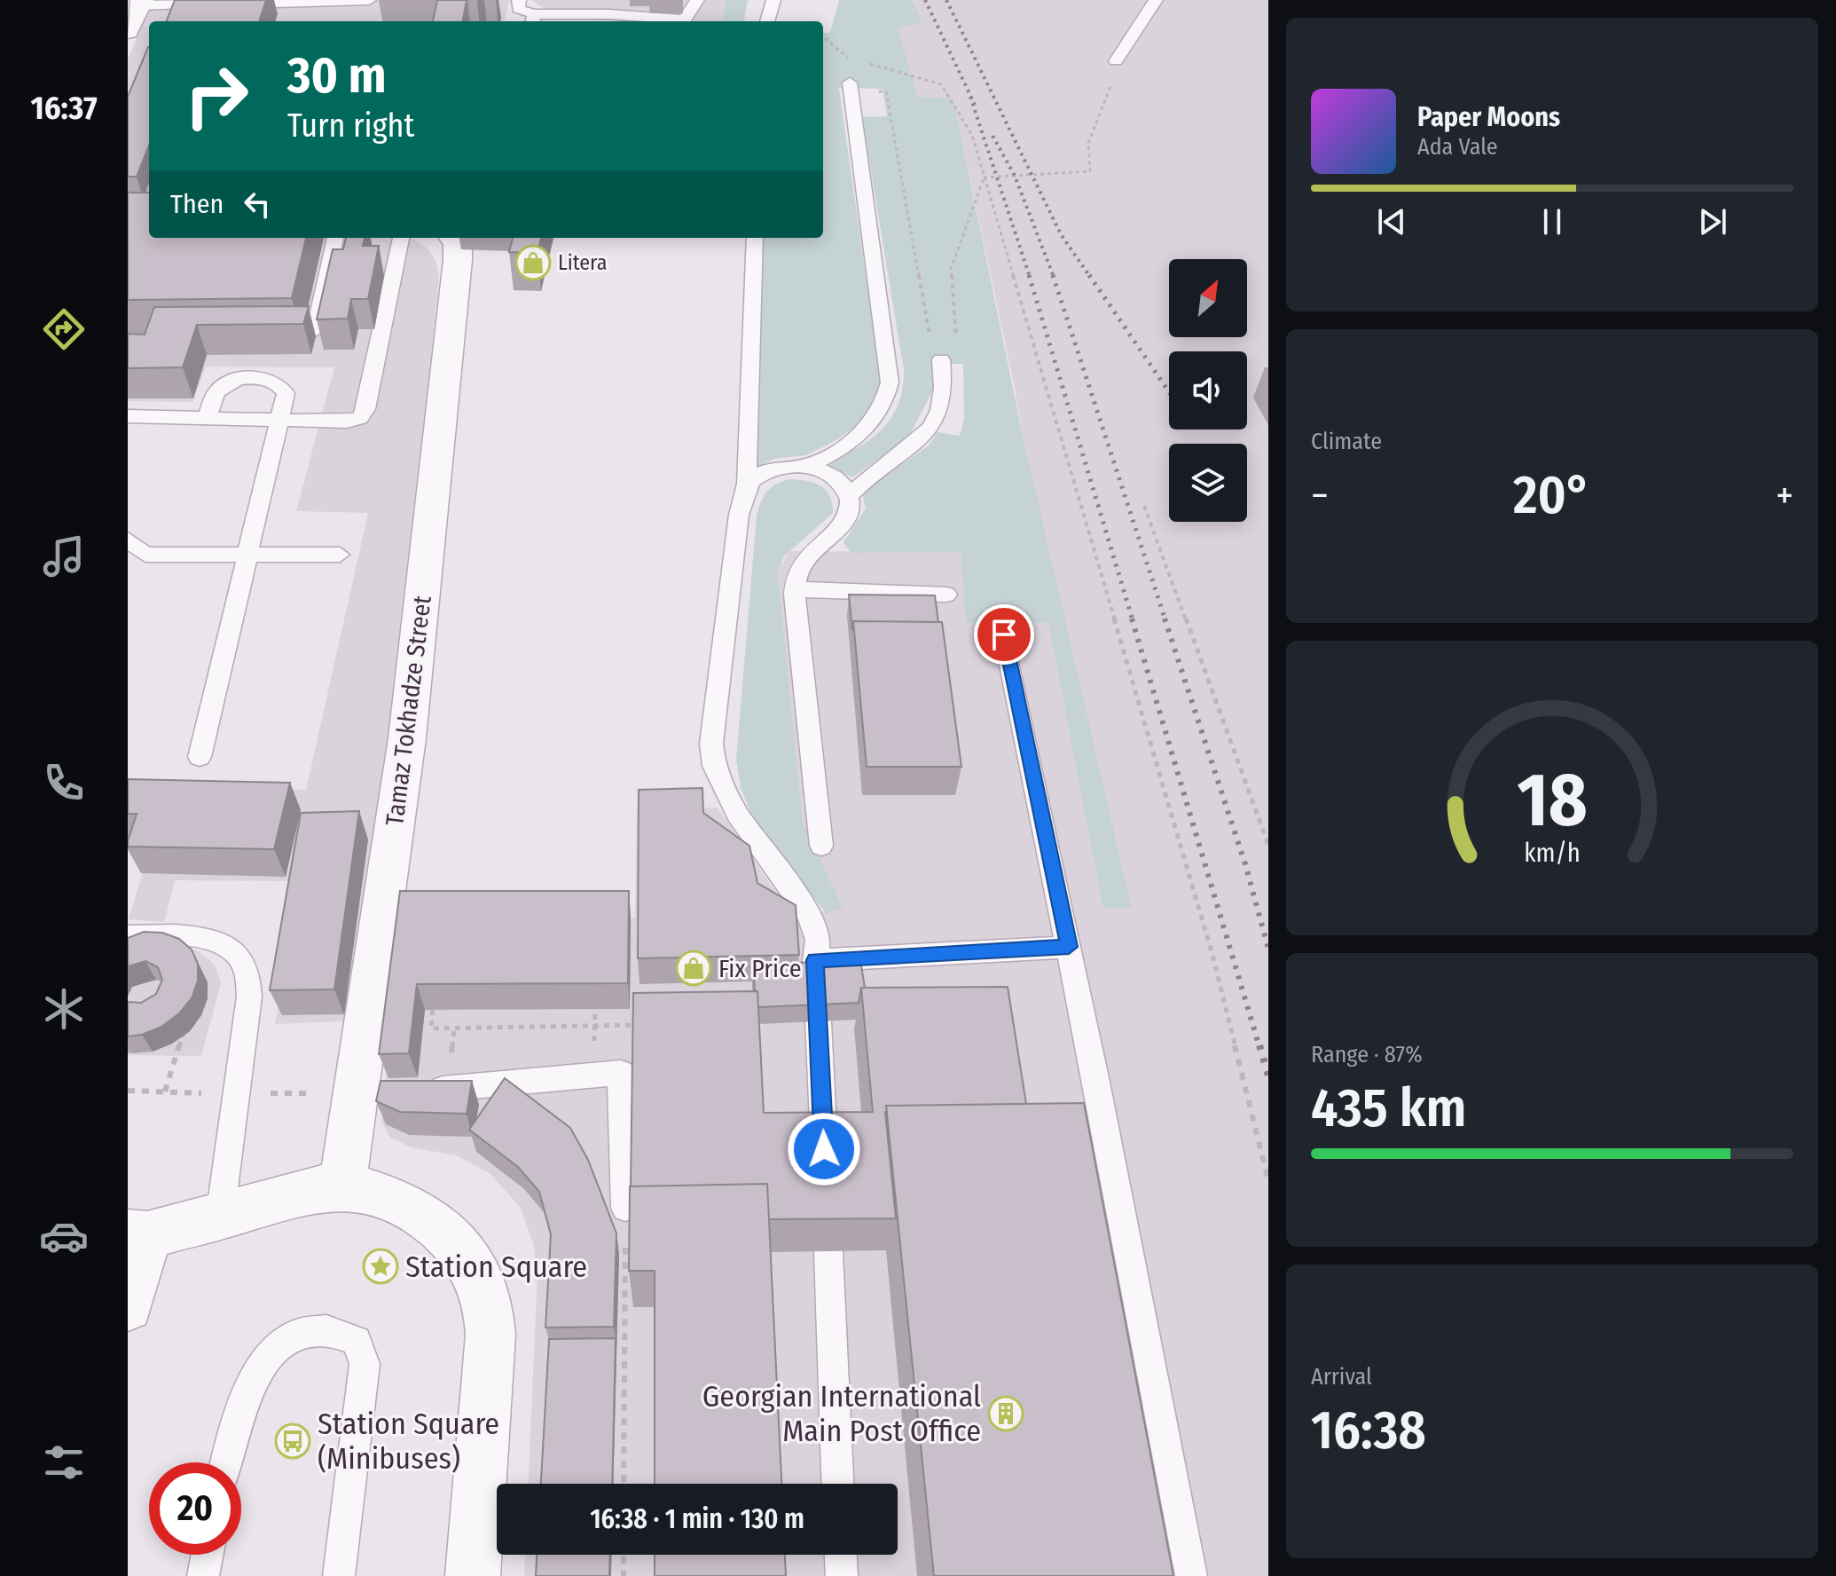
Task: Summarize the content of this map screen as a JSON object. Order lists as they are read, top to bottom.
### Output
{
  "streets": {
    "street": ["Tamaz Tokhadze Street"]
  },
  "places": {
    "shop": ["Litera", "Fix Price"],
    "place": ["Station Square"],
    "building": ["Georgian International Main Post Office"],
    "bus stop": ["Station Square (Minibuses)"]
  },
  "north": "top right",
  "page": {
    "tabs": "16:37",
    "turn": ["30 m", "Turn right"],
    "song": ["Paper Moons", "Ada Vale"],
    "then": "Then",
    "tile": [
      "Climate",
      ["Range · 87%", "435 km"],
      ["Arrival", "16:38"]
    ],
    "heat": ["−", "20°", "+"],
    "limit": "20",
    "trip": "16:38 · 1 min · 130 m",
    "gauge": ["18", "km/h"]
  }
}
